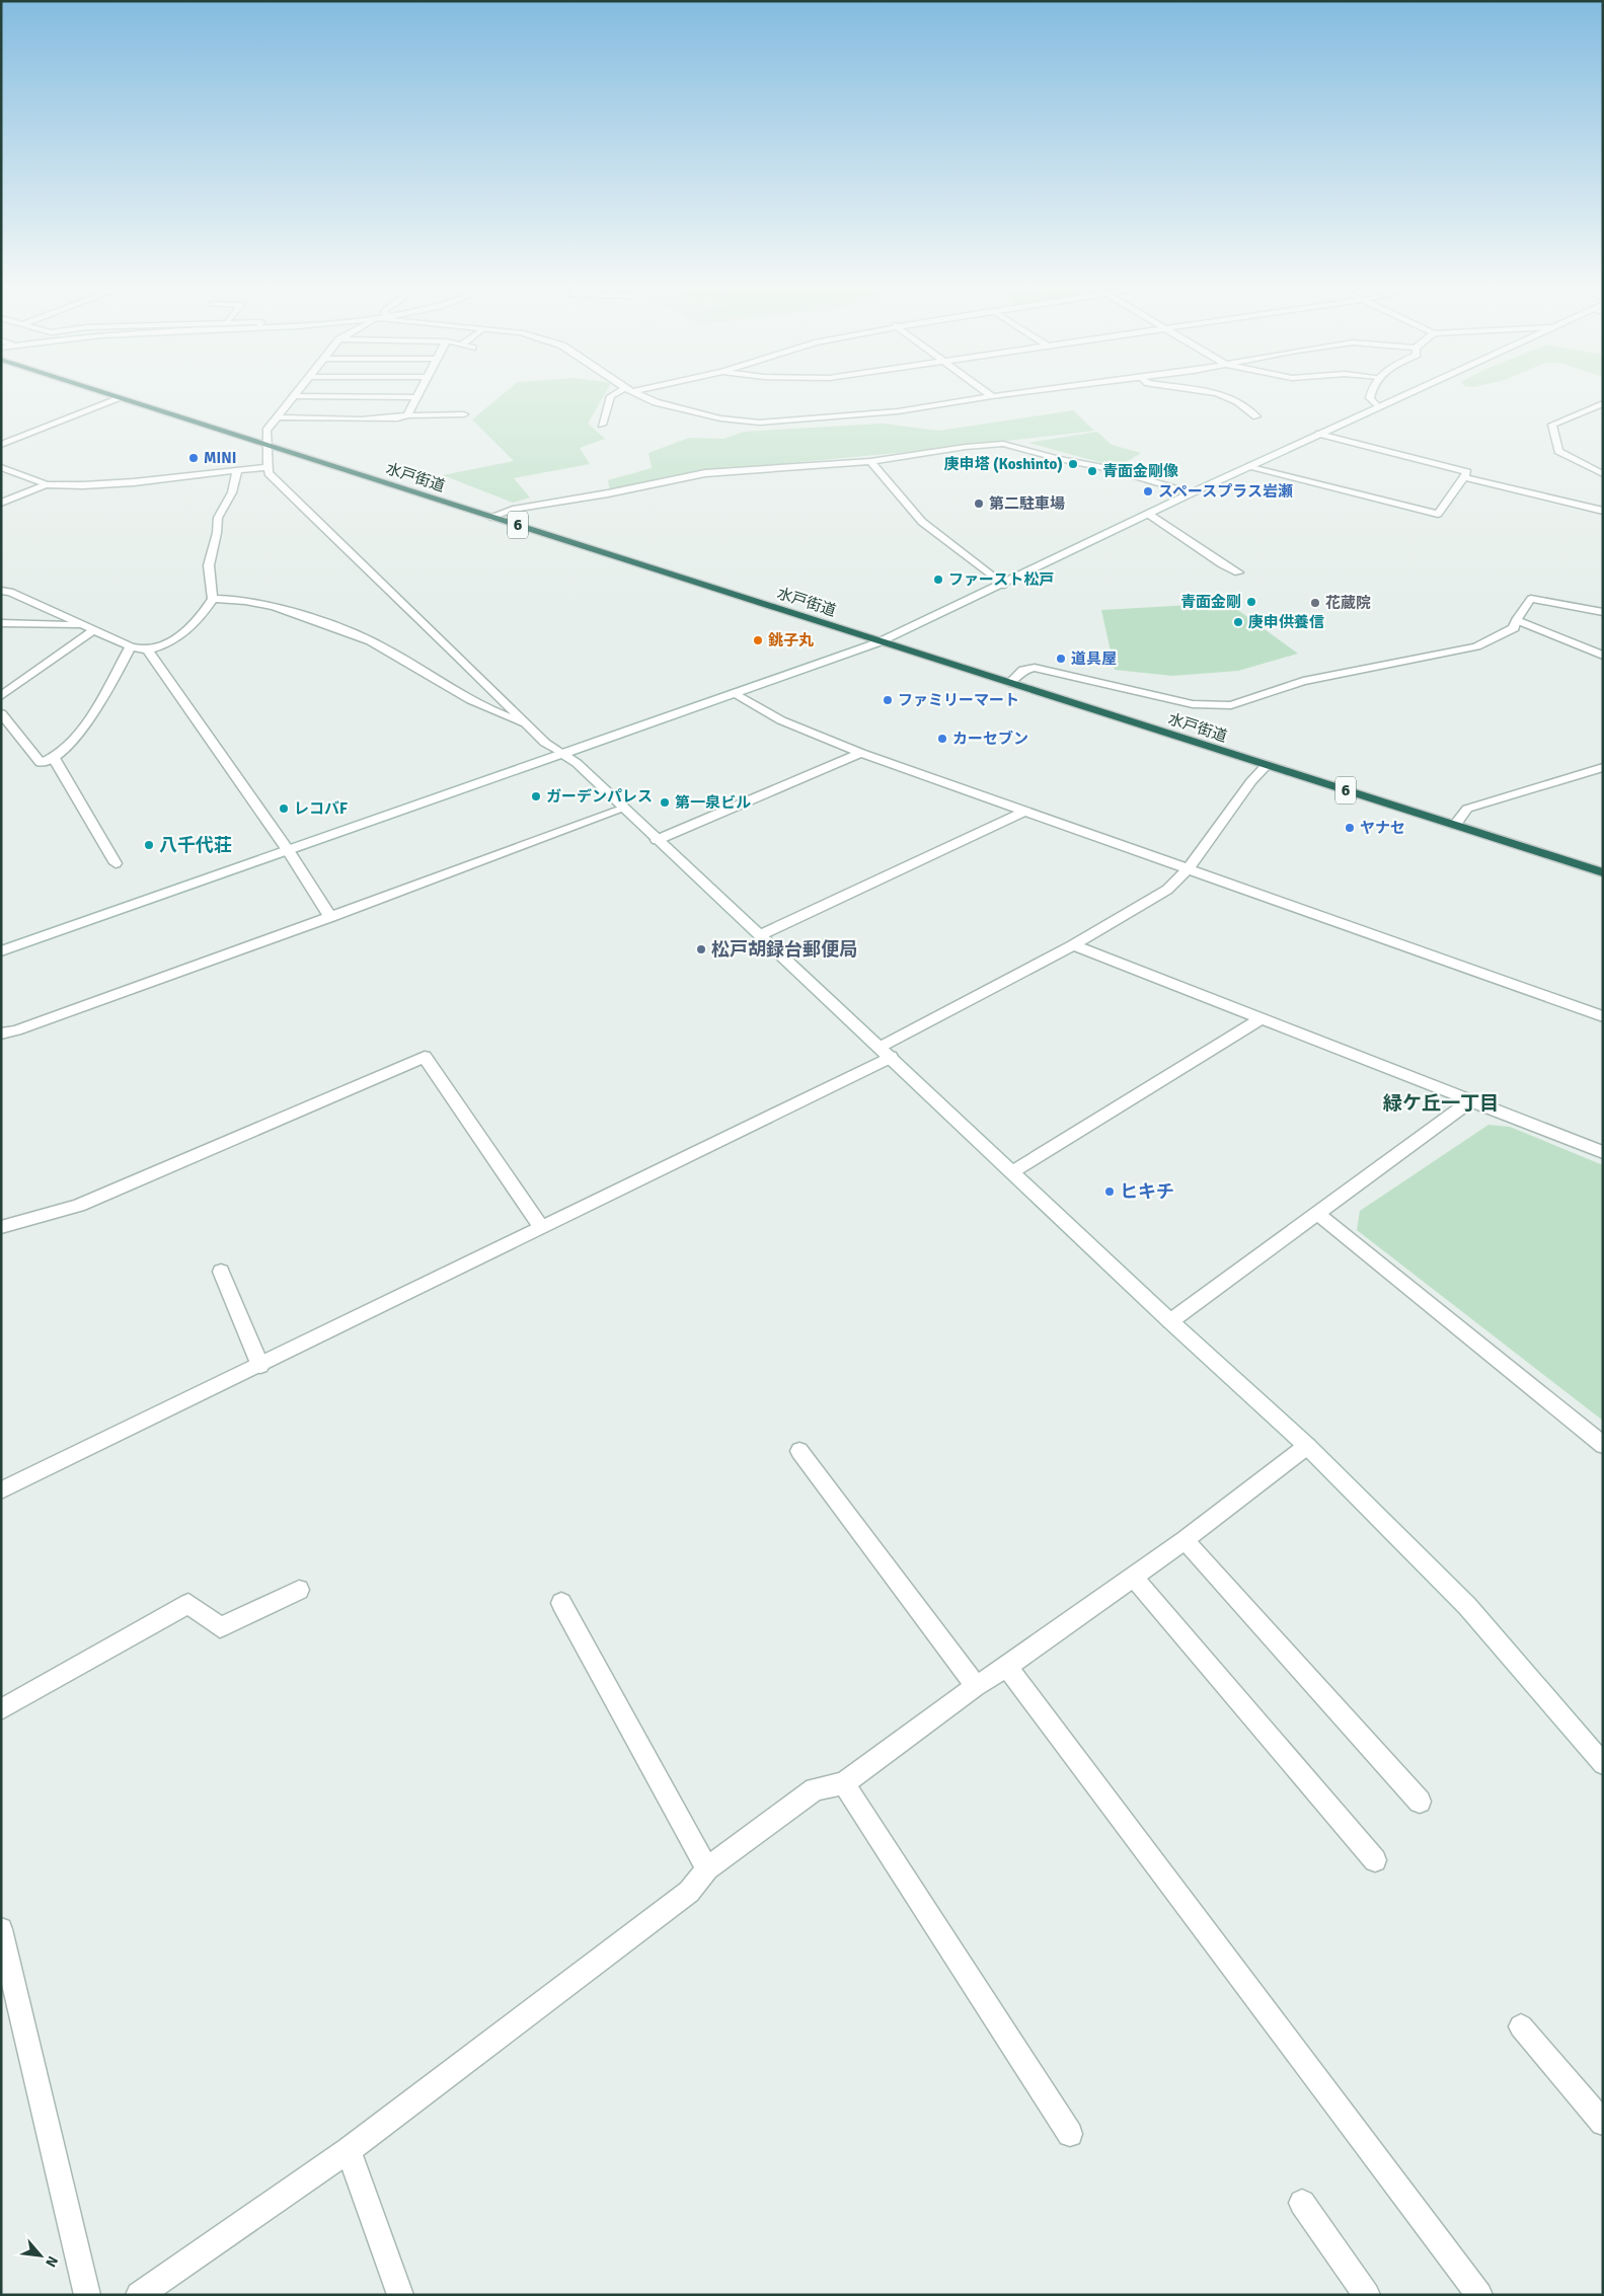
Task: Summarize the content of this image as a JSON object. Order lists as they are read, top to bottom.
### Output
{
  "streets": {
    "highway": ["水戸街道", "6"]
  },
  "districts": ["緑ケ丘一丁目"],
  "places": [
    "MINI",
    "庚申塔 (Koshinto)",
    "青面金剛像",
    "スペースプラス岩瀬",
    "第二駐車場",
    "ファースト松戸",
    "青面金剛",
    "花蔵院",
    "庚申供養信",
    "銚子丸",
    "道具屋",
    "ファミリーマート",
    "カーセブン",
    "ガーデンパレス",
    "第一泉ビル",
    "レコバF",
    "ヤナセ",
    "八千代荘",
    "松戸胡録台郵便局",
    "ヒキチ"
  ],
  "north": "bottom right"
}
